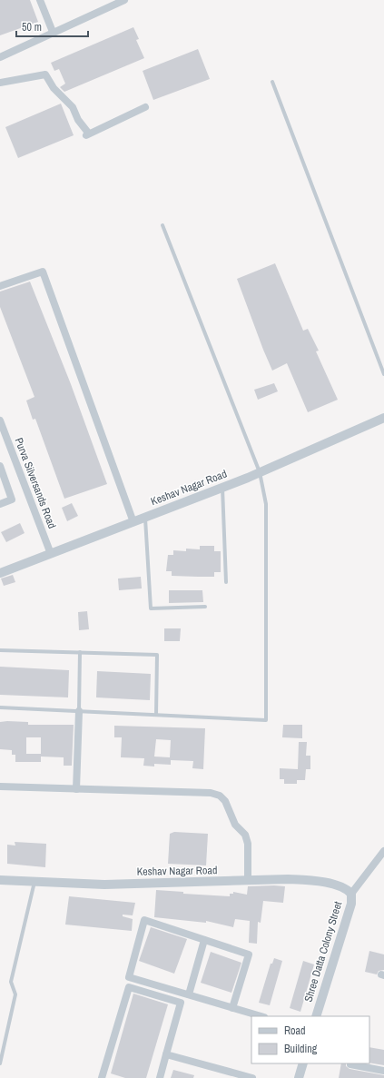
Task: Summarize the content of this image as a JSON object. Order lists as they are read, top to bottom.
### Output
{
  "streets": {
    "street": ["Purva Silversands Road", "Keshav Nagar Road", "Shree Datta Colony Street"]
  },
  "crossings": [
    ["Purva Silversands Road", "Keshav Nagar Road"],
    ["Keshav Nagar Road", "Shree Datta Colony Street"]
  ],
  "legend": ["Road", "Building"],
  "scale_bar": "50 m"
}
